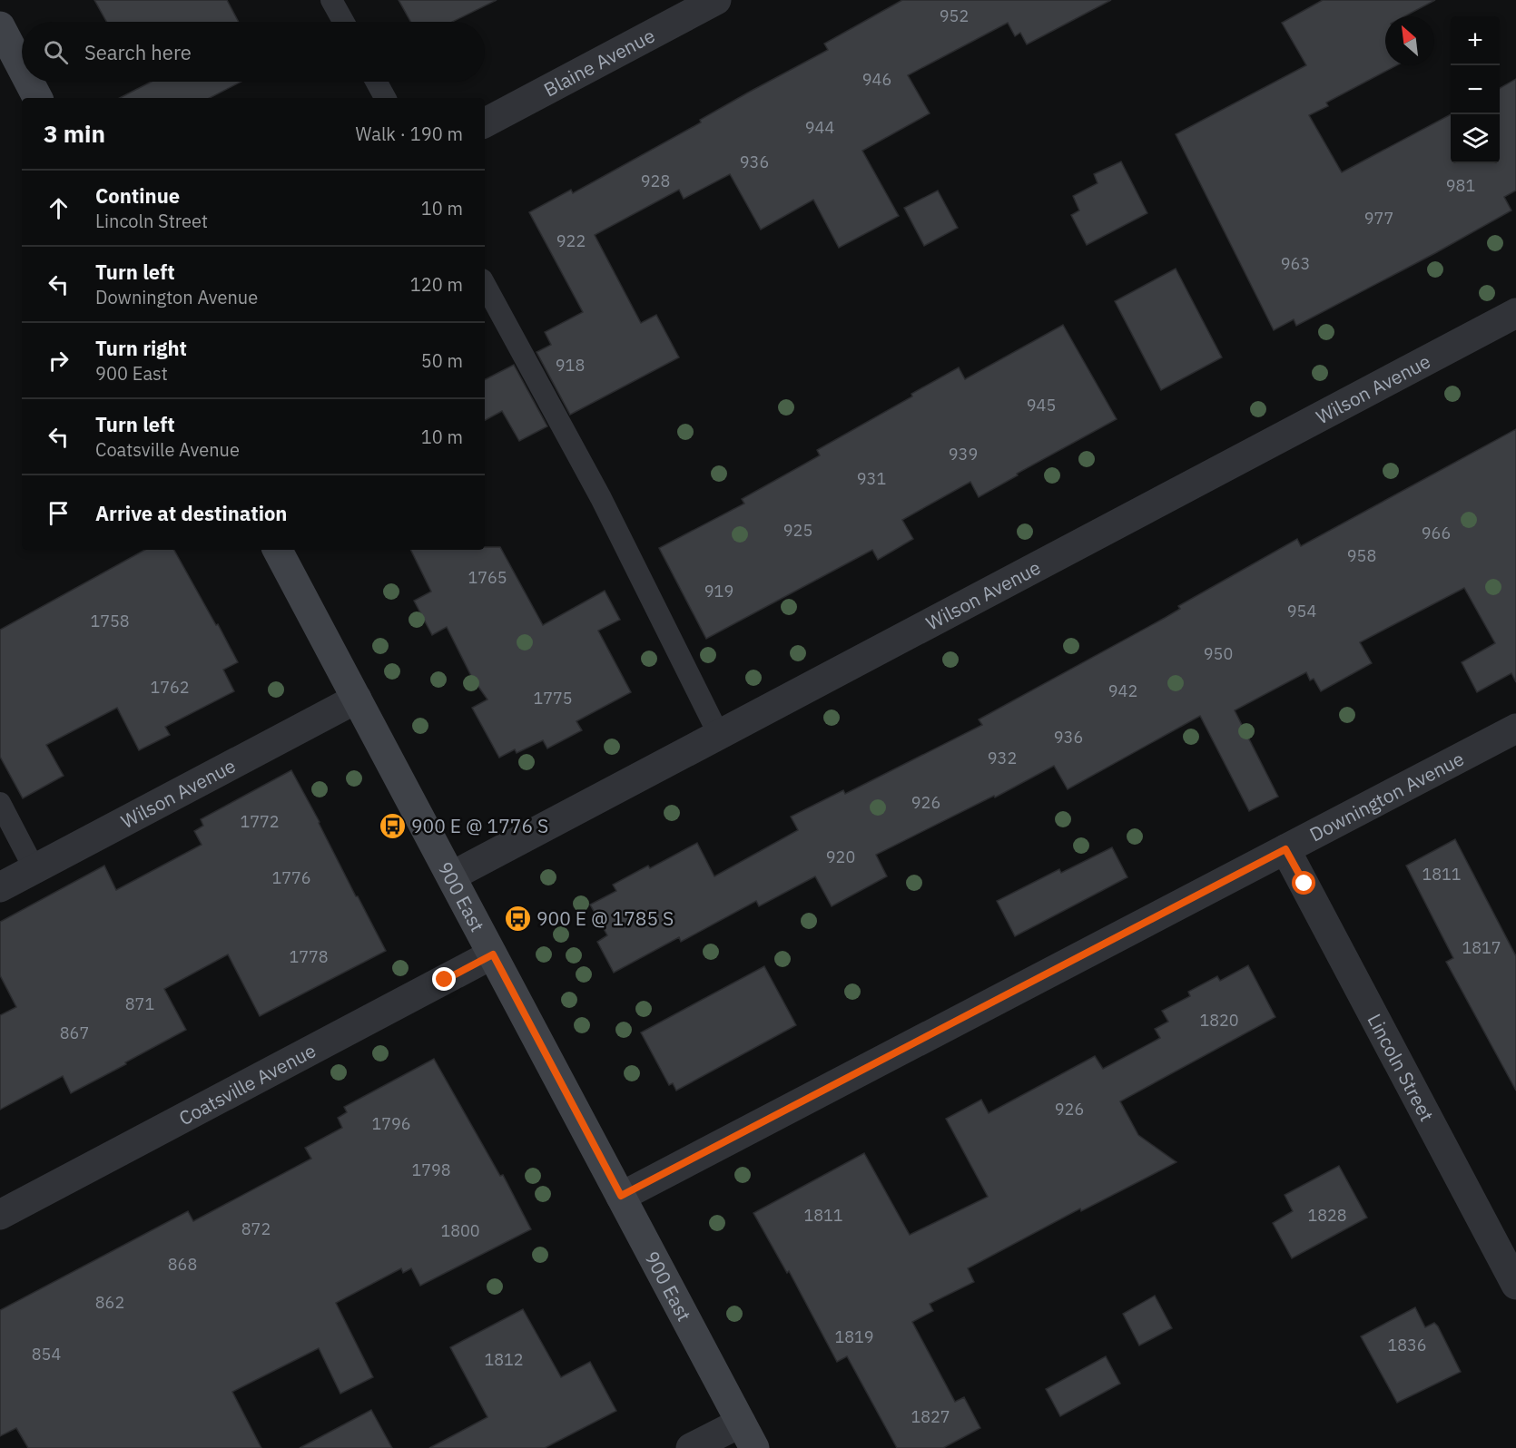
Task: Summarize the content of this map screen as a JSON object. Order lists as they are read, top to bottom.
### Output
{
  "streets": {
    "street": [
      "Blaine Avenue",
      "Wilson Avenue",
      "Downington Avenue",
      "900 East",
      "Lincoln Street",
      "Coatsville Avenue"
    ]
  },
  "crossings": [
    ["Wilson Avenue", "900 East"],
    ["Downington Avenue", "900 East"],
    ["Downington Avenue", "Lincoln Street"],
    ["900 East", "Coatsville Avenue"]
  ],
  "places": {
    "bus stop": ["900 E @ 1776 S", "900 E @ 1785 S"]
  },
  "house_numbers": [
    "952",
    "946",
    "944",
    "936",
    "928",
    "981",
    "977",
    "922",
    "963",
    "918",
    "945",
    "939",
    "931",
    "925",
    "966",
    "958",
    "1765",
    "919",
    "954",
    "1758",
    "950",
    "1762",
    "942",
    "1775",
    "936",
    "932",
    "926",
    "1772",
    "920",
    "1811",
    "1776",
    "1817",
    "1778",
    "871",
    "1820",
    "867",
    "926",
    "1796",
    "1798",
    "1811",
    "1828",
    "872",
    "1800",
    "868",
    "862",
    "1819",
    "1836",
    "854",
    "1812",
    "1827"
  ],
  "north": "top left",
  "page": {
    "map_buttons": ["+", "−"],
    "search": "Search here",
    "heading": ["3 min", "Walk · 190 m"],
    "list": [
      ["Continue", "Lincoln Street", "10 m"],
      ["Turn left", "Downington Avenue", "120 m"],
      ["Turn right", "900 East", "50 m"],
      ["Turn left", "Coatsville Avenue", "10 m"],
      "Arrive at destination"
    ]
  }
}
